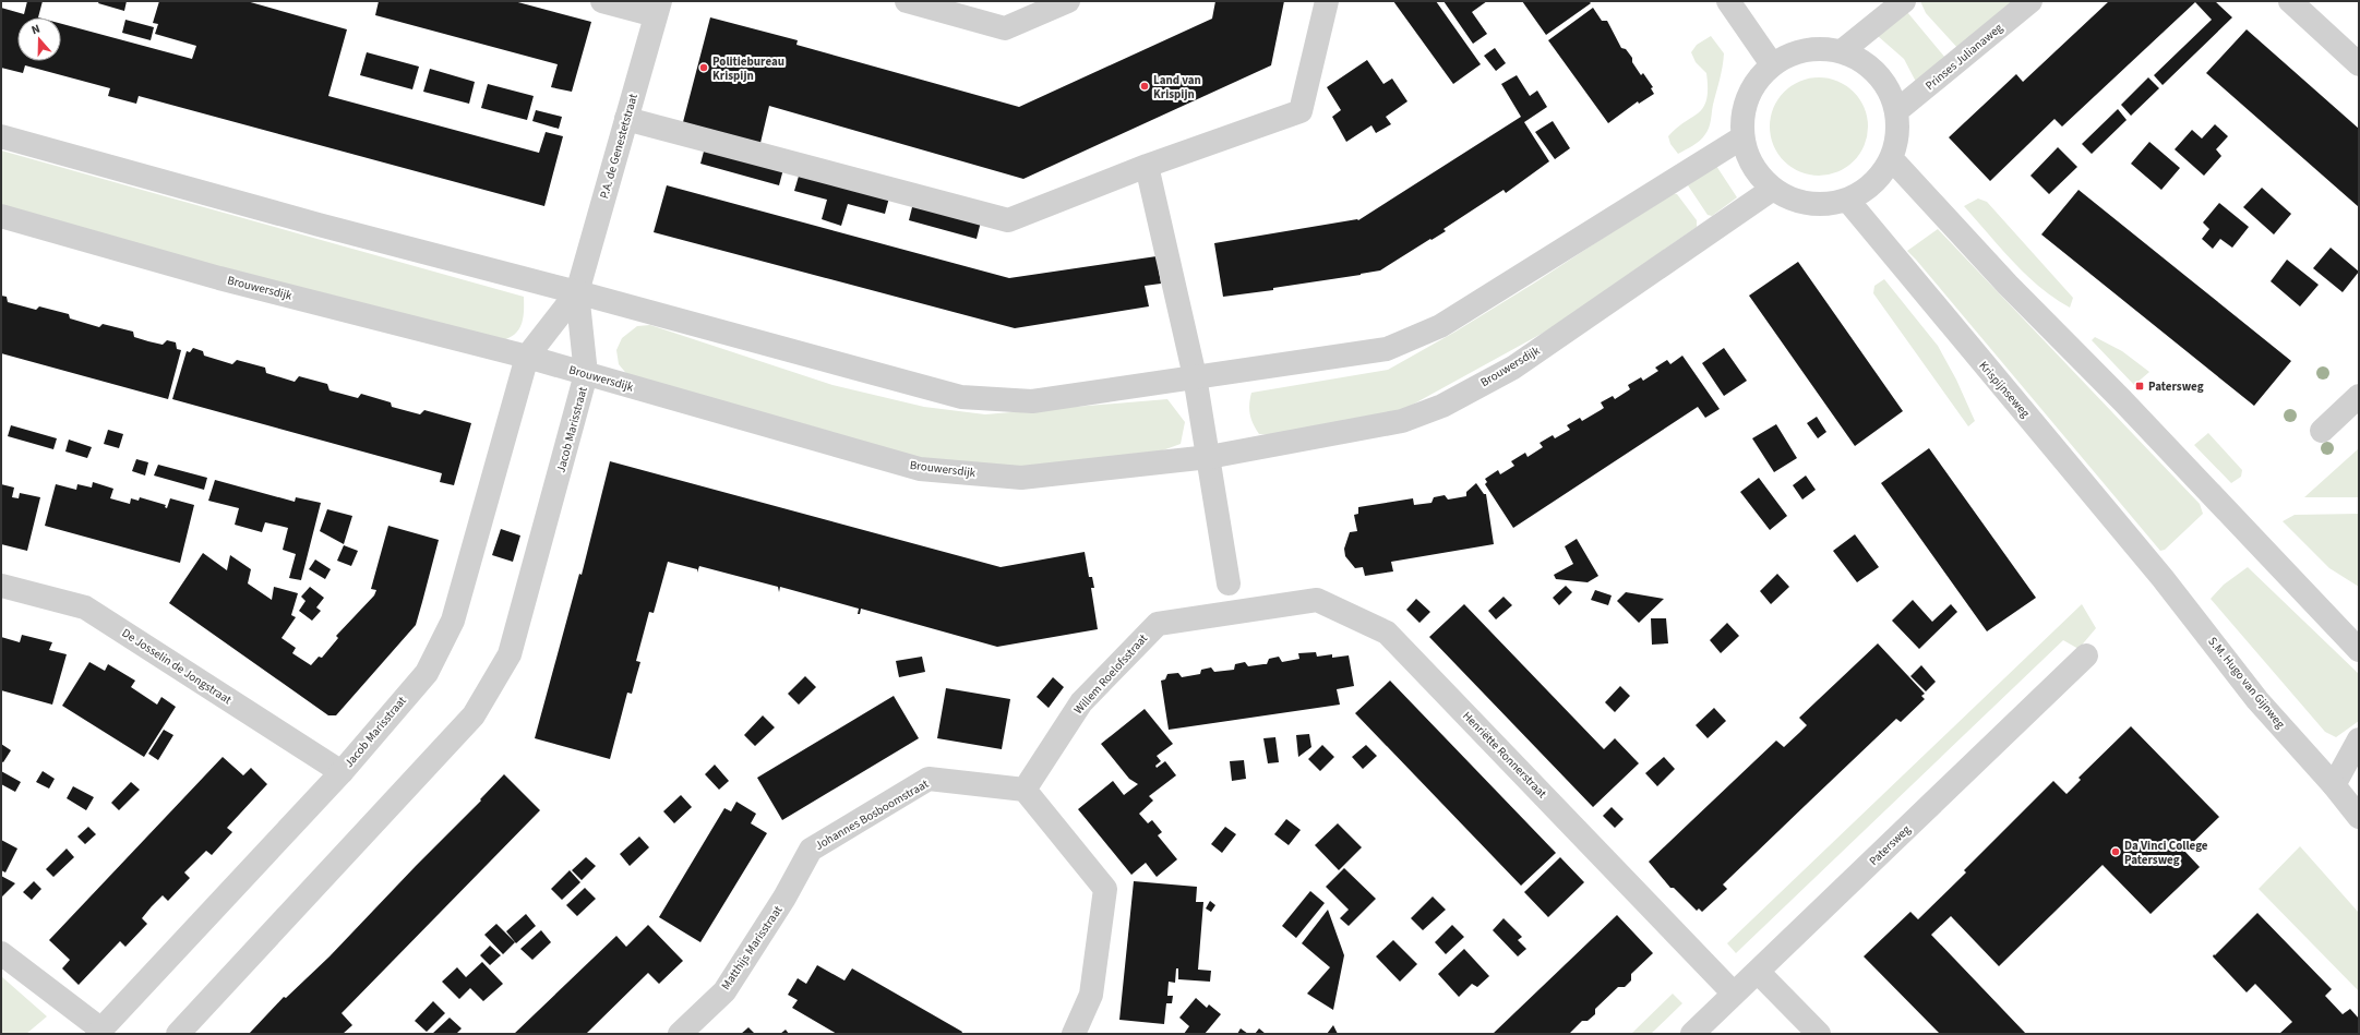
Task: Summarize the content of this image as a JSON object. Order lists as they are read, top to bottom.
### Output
{
  "streets": {
    "street": [
      "Prinses Julianaweg",
      "P.A. de Genestetstraat",
      "Brouwersdijk",
      "Krispijnseweg",
      "Jacob Marisstraat",
      "De Josselin de Jongstraat",
      "Willem Roelofsstraat",
      "S.M. Hugo van Gijnweg",
      "Henriëtte Ronnerstraat",
      "Johannes Bosboomstraat",
      "Patersweg",
      "Matthijs Marisstraat"
    ]
  },
  "crossings": [
    ["Prinses Julianaweg", "Brouwersdijk"],
    ["Prinses Julianaweg", "Krispijnseweg"],
    ["Brouwersdijk", "Krispijnseweg"],
    ["Brouwersdijk", "Jacob Marisstraat"],
    ["Krispijnseweg", "S.M. Hugo van Gijnweg"],
    ["Jacob Marisstraat", "De Josselin de Jongstraat"],
    ["Willem Roelofsstraat", "Henriëtte Ronnerstraat"],
    ["Willem Roelofsstraat", "Johannes Bosboomstraat"],
    ["Henriëtte Ronnerstraat", "Patersweg"],
    ["Johannes Bosboomstraat", "Matthijs Marisstraat"]
  ],
  "places": {
    "other": ["Politiebureau Krispijn", "Land van Krispijn", "Da Vinci College Patersweg"],
    "transit": ["Patersweg"]
  },
  "north": "top"
}
